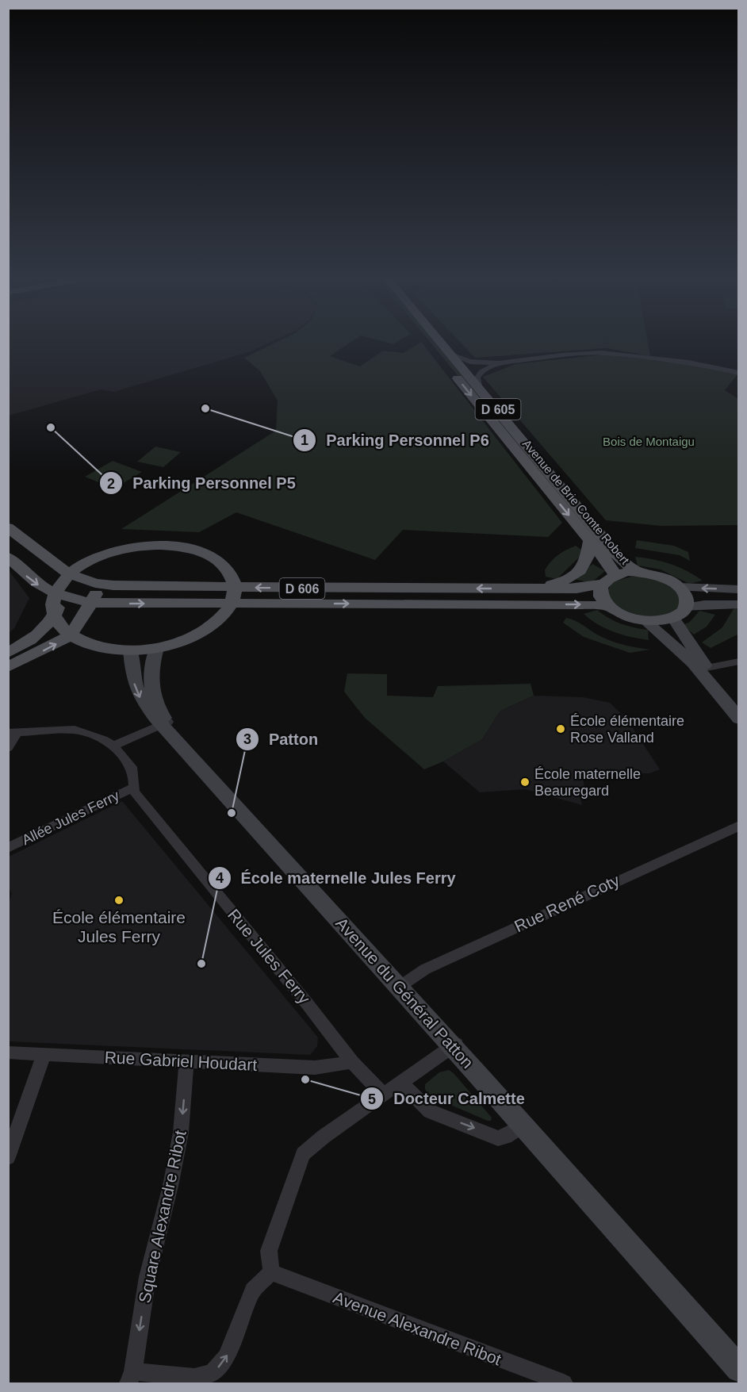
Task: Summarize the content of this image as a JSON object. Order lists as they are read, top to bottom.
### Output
{
  "streets": {
    "main road": [
      "D 605",
      "Avenue de Brie Comte Robert",
      "D 606",
      "Avenue du Général Patton"
    ],
    "street": [
      "Allée Jules Ferry",
      "Rue René Coty",
      "Rue Jules Ferry",
      "Rue Gabriel Houdart",
      "Square Alexandre Ribot",
      "Avenue Alexandre Ribot"
    ]
  },
  "crossings": [
    ["Allée Jules Ferry", "Rue Jules Ferry"],
    ["Rue René Coty", "Avenue du Général Patton"],
    ["Rue Jules Ferry", "Rue Gabriel Houdart"],
    ["Rue Gabriel Houdart", "Square Alexandre Ribot"],
    ["Square Alexandre Ribot", "Avenue Alexandre Ribot"]
  ],
  "parks": ["Bois de Montaigu"],
  "places": [
    "Parking Personnel P6",
    "Parking Personnel P5",
    "École élémentaire Rose Valland",
    "École maternelle Beauregard",
    "Patton",
    "École élémentaire Jules Ferry",
    "École maternelle Jules Ferry",
    "Docteur Calmette"
  ]
}
